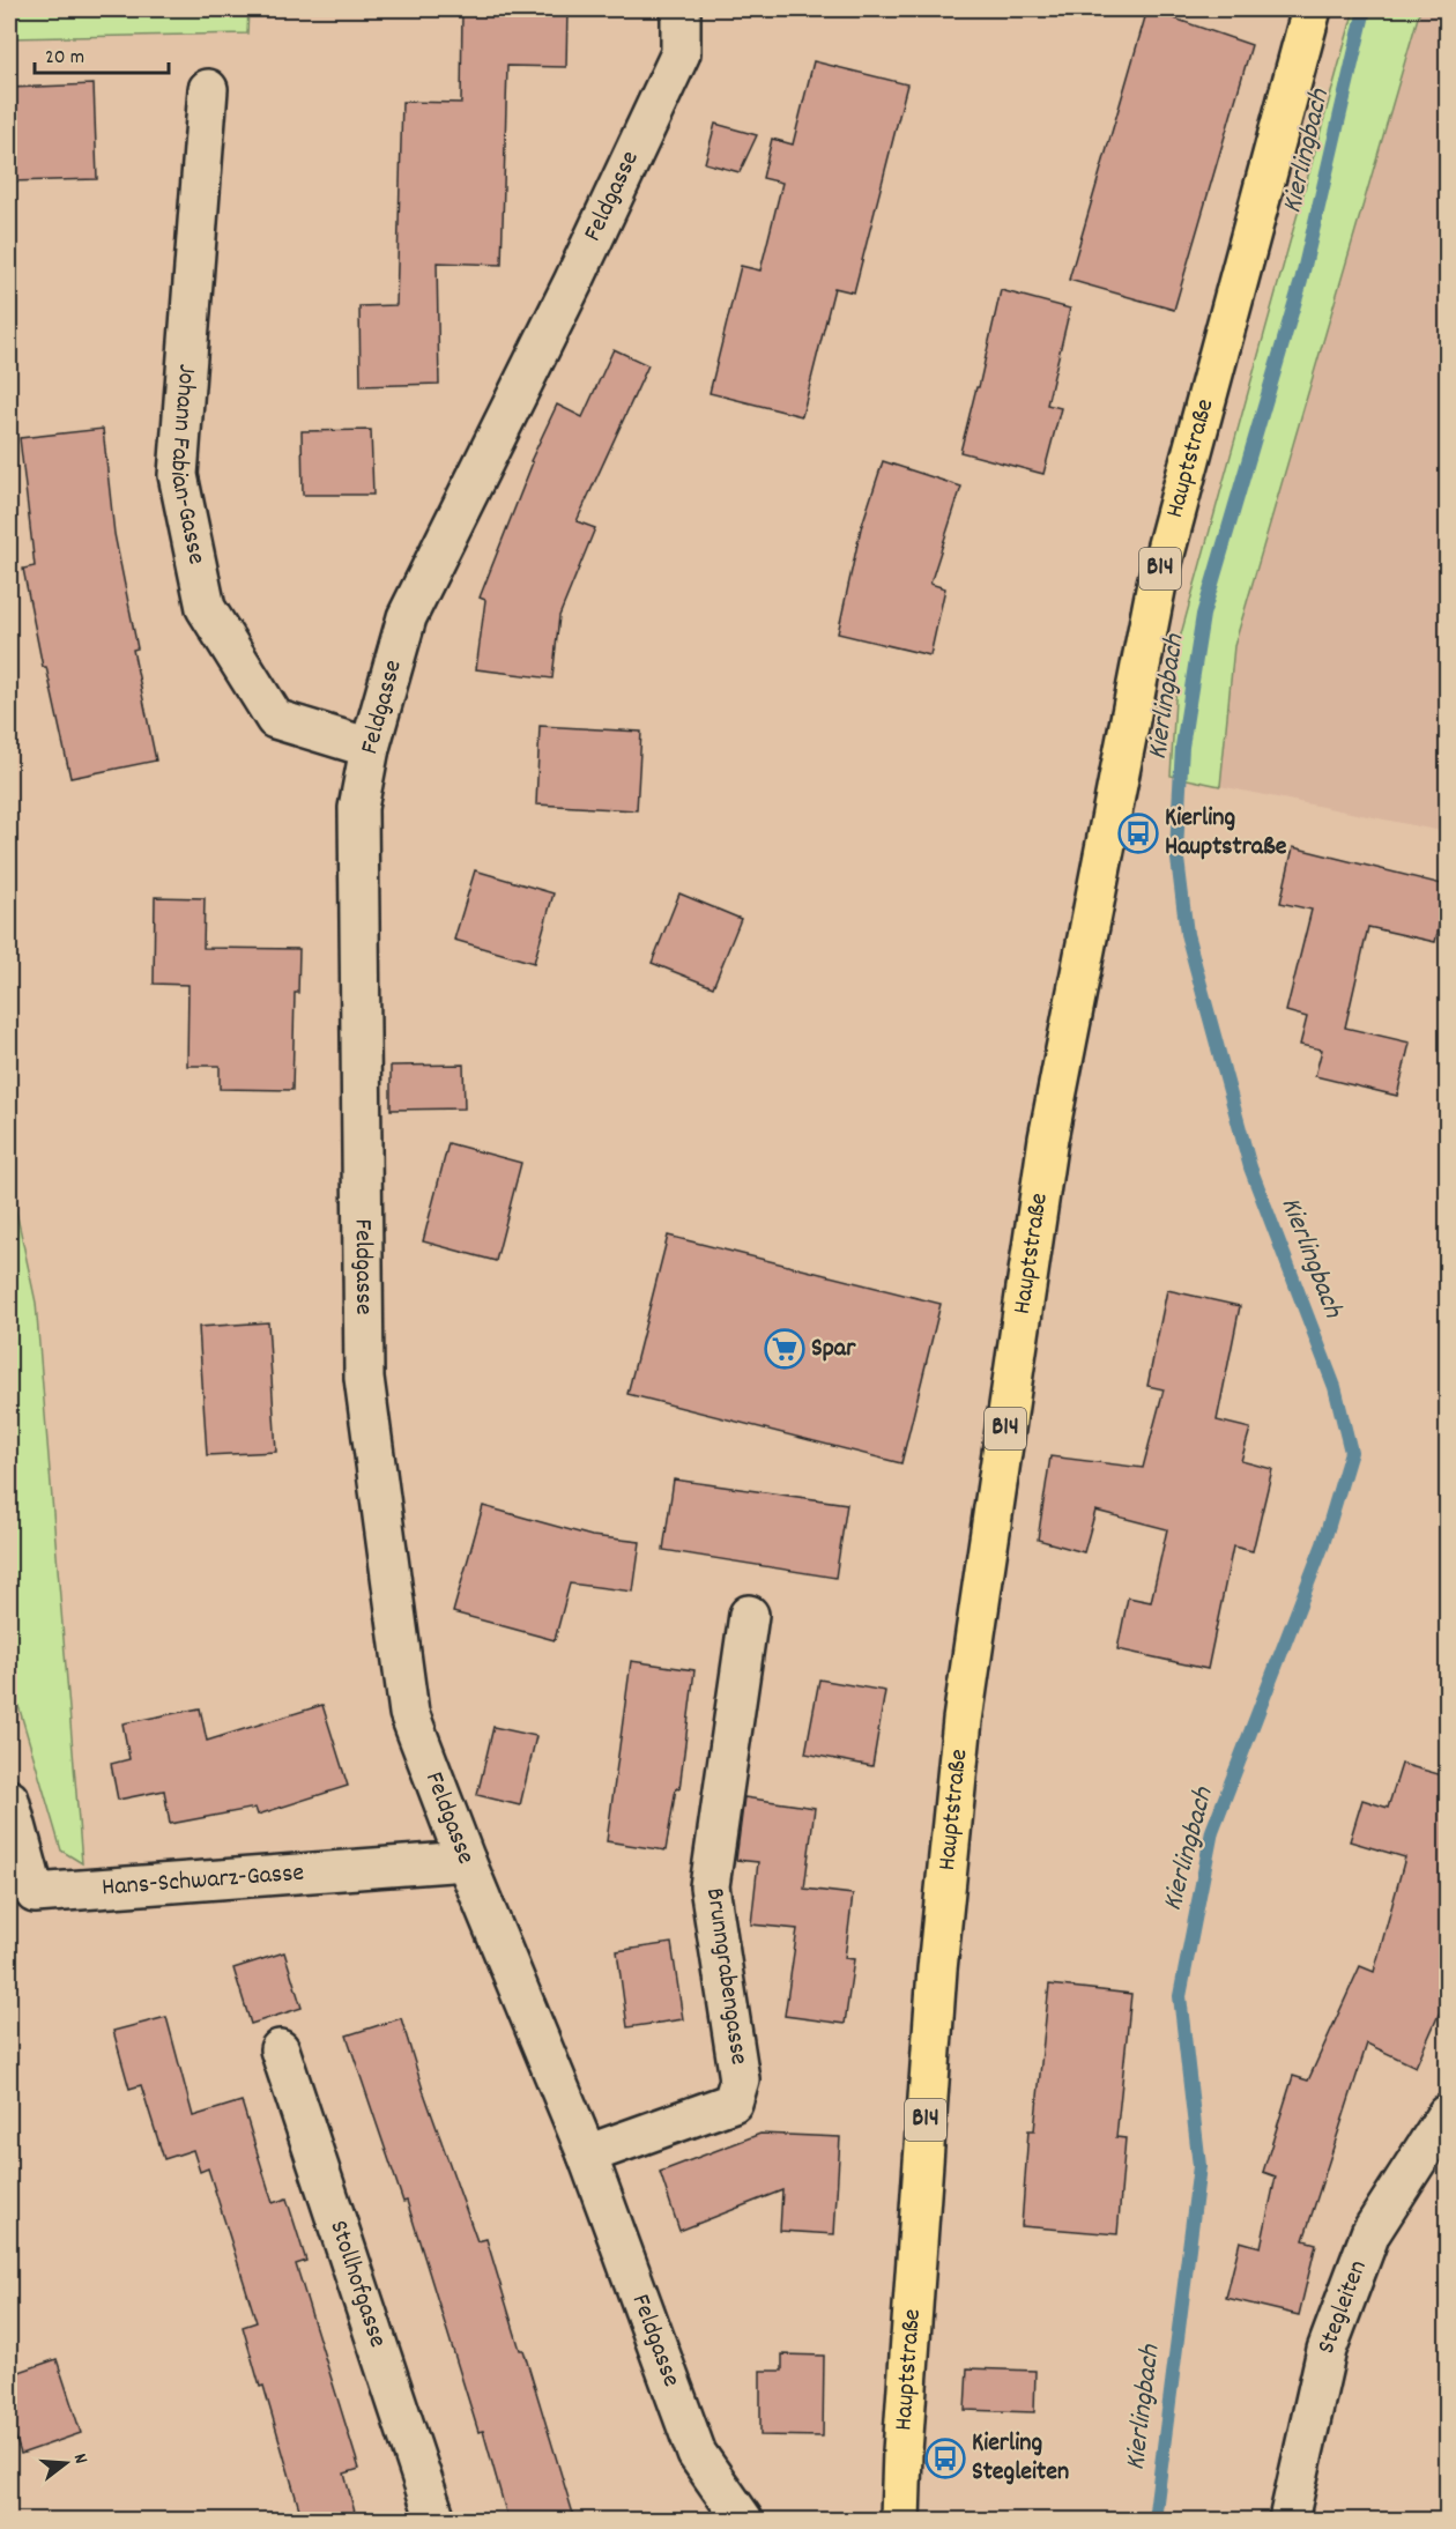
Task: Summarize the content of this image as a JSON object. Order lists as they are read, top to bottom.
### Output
{
  "streets": {
    "main road": ["Hauptstraße", "B14"],
    "street": [
      "Feldgasse",
      "Johann Fabian-Gasse",
      "Hans-Schwarz-Gasse",
      "Brunngrabengasse",
      "Stollhofgasse",
      "Stegleiten"
    ]
  },
  "crossings": [
    ["Feldgasse", "Johann Fabian-Gasse"],
    ["Feldgasse", "Hans-Schwarz-Gasse"],
    ["Feldgasse", "Brunngrabengasse"]
  ],
  "water": ["Kierlingbach"],
  "places": {
    "bus stop": ["Kierling Hauptstraße", "Kierling Stegleiten"],
    "supermarket": ["Spar"]
  },
  "scale_bar": "20 m",
  "north": "right"
}
